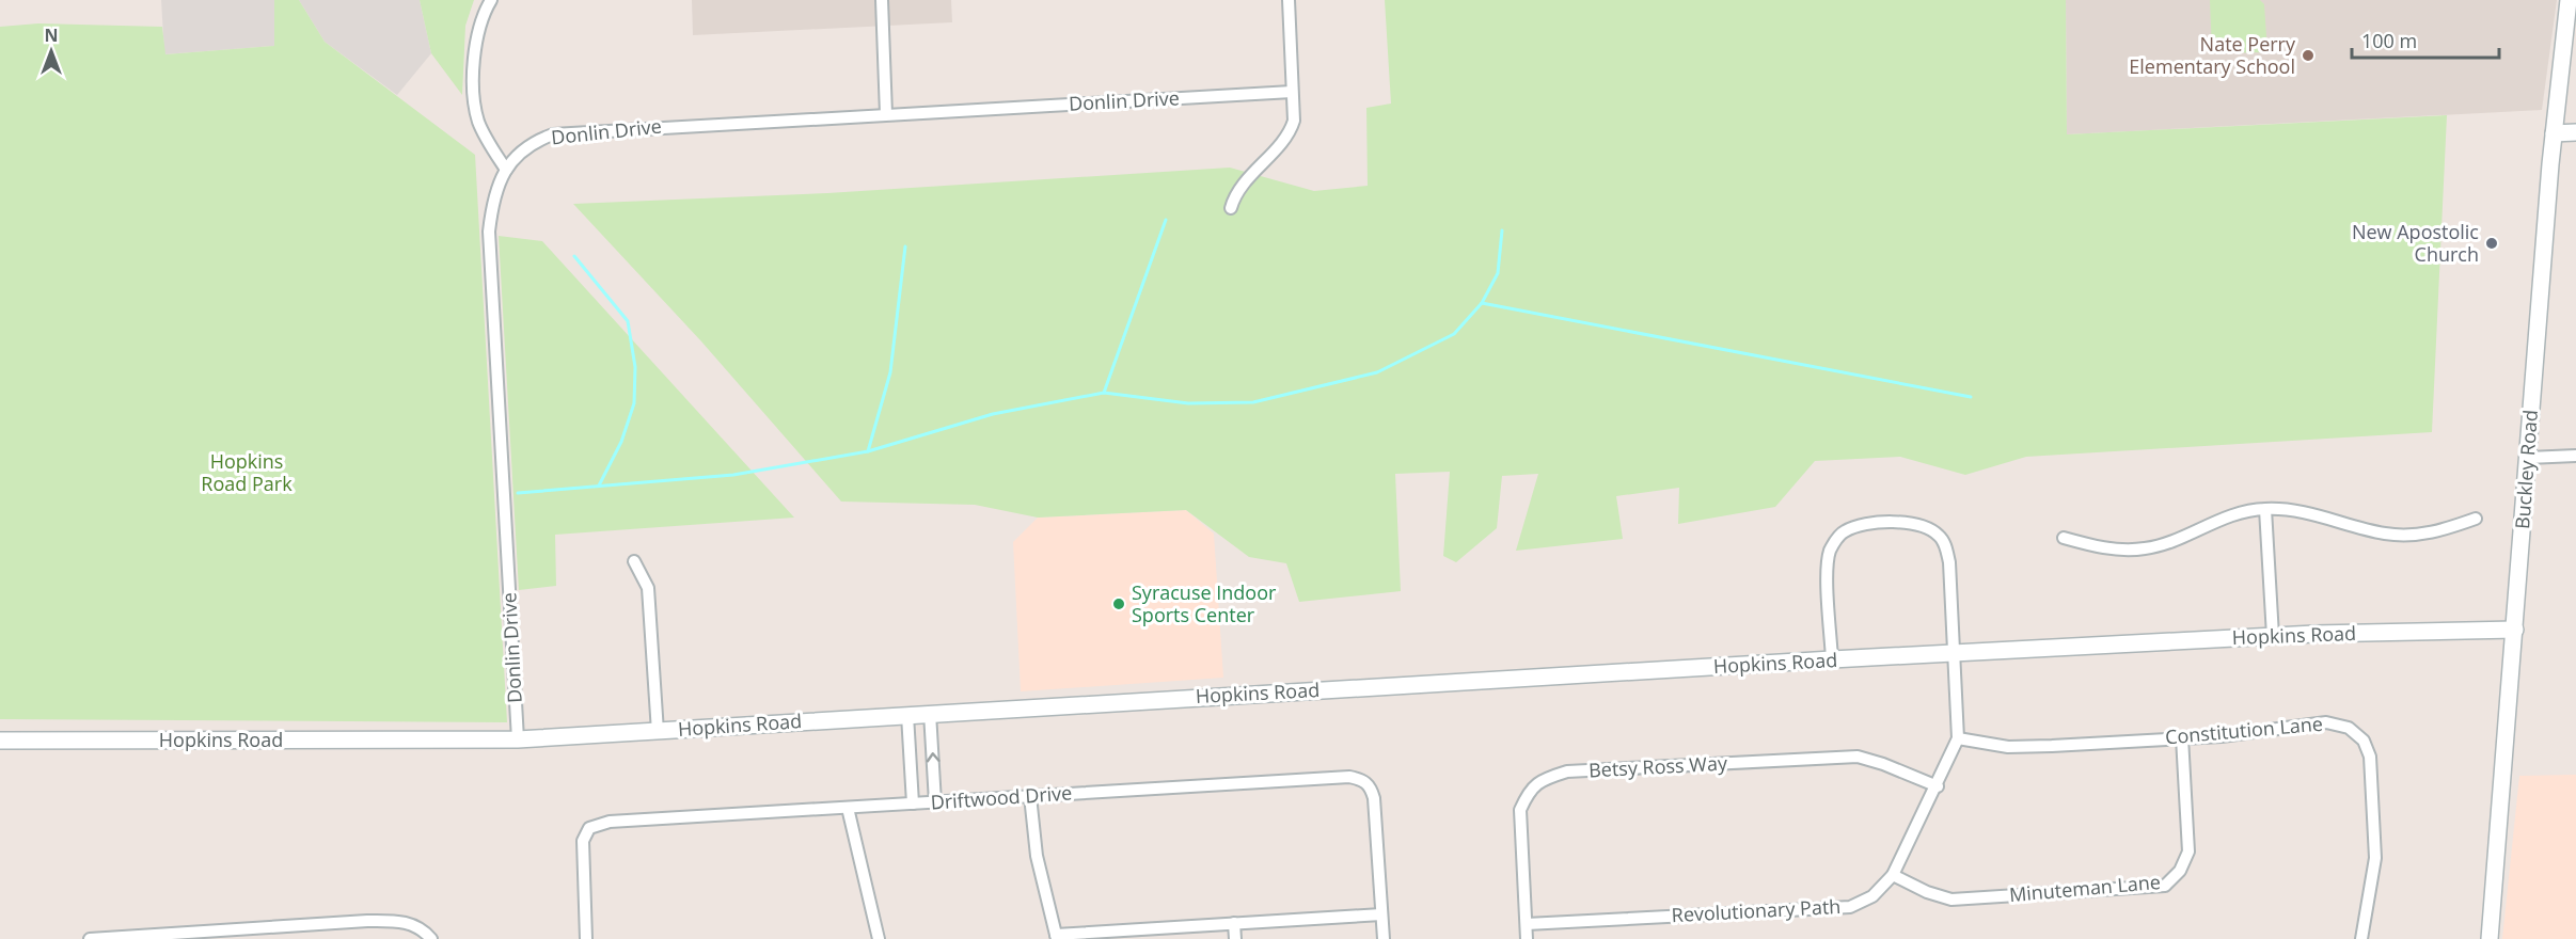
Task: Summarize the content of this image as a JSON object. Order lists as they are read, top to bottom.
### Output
{
  "streets": {
    "street": [
      "Donlin Drive",
      "Buckley Road",
      "Hopkins Road",
      "Constitution Lane",
      "Betsy Ross Way",
      "Driftwood Drive",
      "Minuteman Lane",
      "Revolutionary Path"
    ]
  },
  "crossings": [
    ["Donlin Drive", "Hopkins Road"],
    ["Buckley Road", "Hopkins Road"],
    ["Hopkins Road", "Revolutionary Path"],
    ["Constitution Lane", "Minuteman Lane"],
    ["Constitution Lane", "Revolutionary Path"],
    ["Betsy Ross Way", "Revolutionary Path"],
    ["Minuteman Lane", "Revolutionary Path"]
  ],
  "parks": ["Hopkins Road Park"],
  "places": ["Nate Perry Elementary School", "New Apostolic Church", "Syracuse Indoor Sports Center"],
  "scale_bar": "100 m",
  "north": "top"
}
